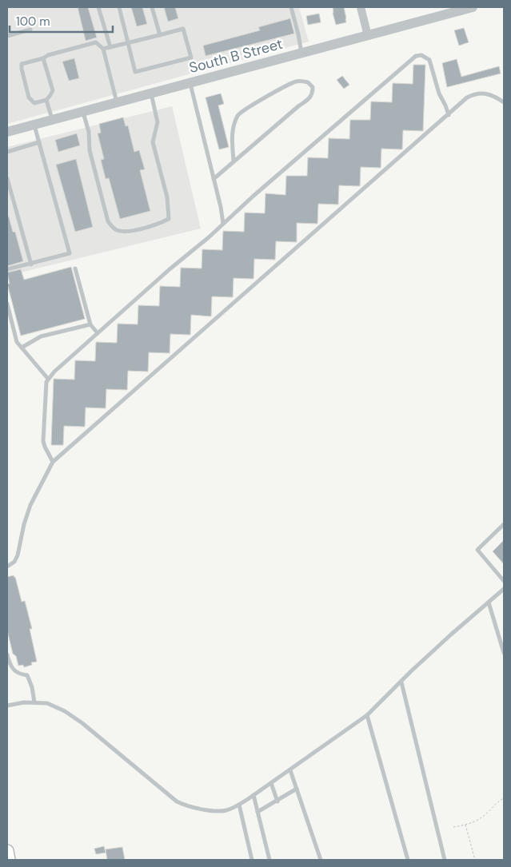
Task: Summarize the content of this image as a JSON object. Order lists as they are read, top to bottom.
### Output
{
  "streets": {
    "street": ["South B Street"]
  },
  "scale_bar": "100 m"
}
